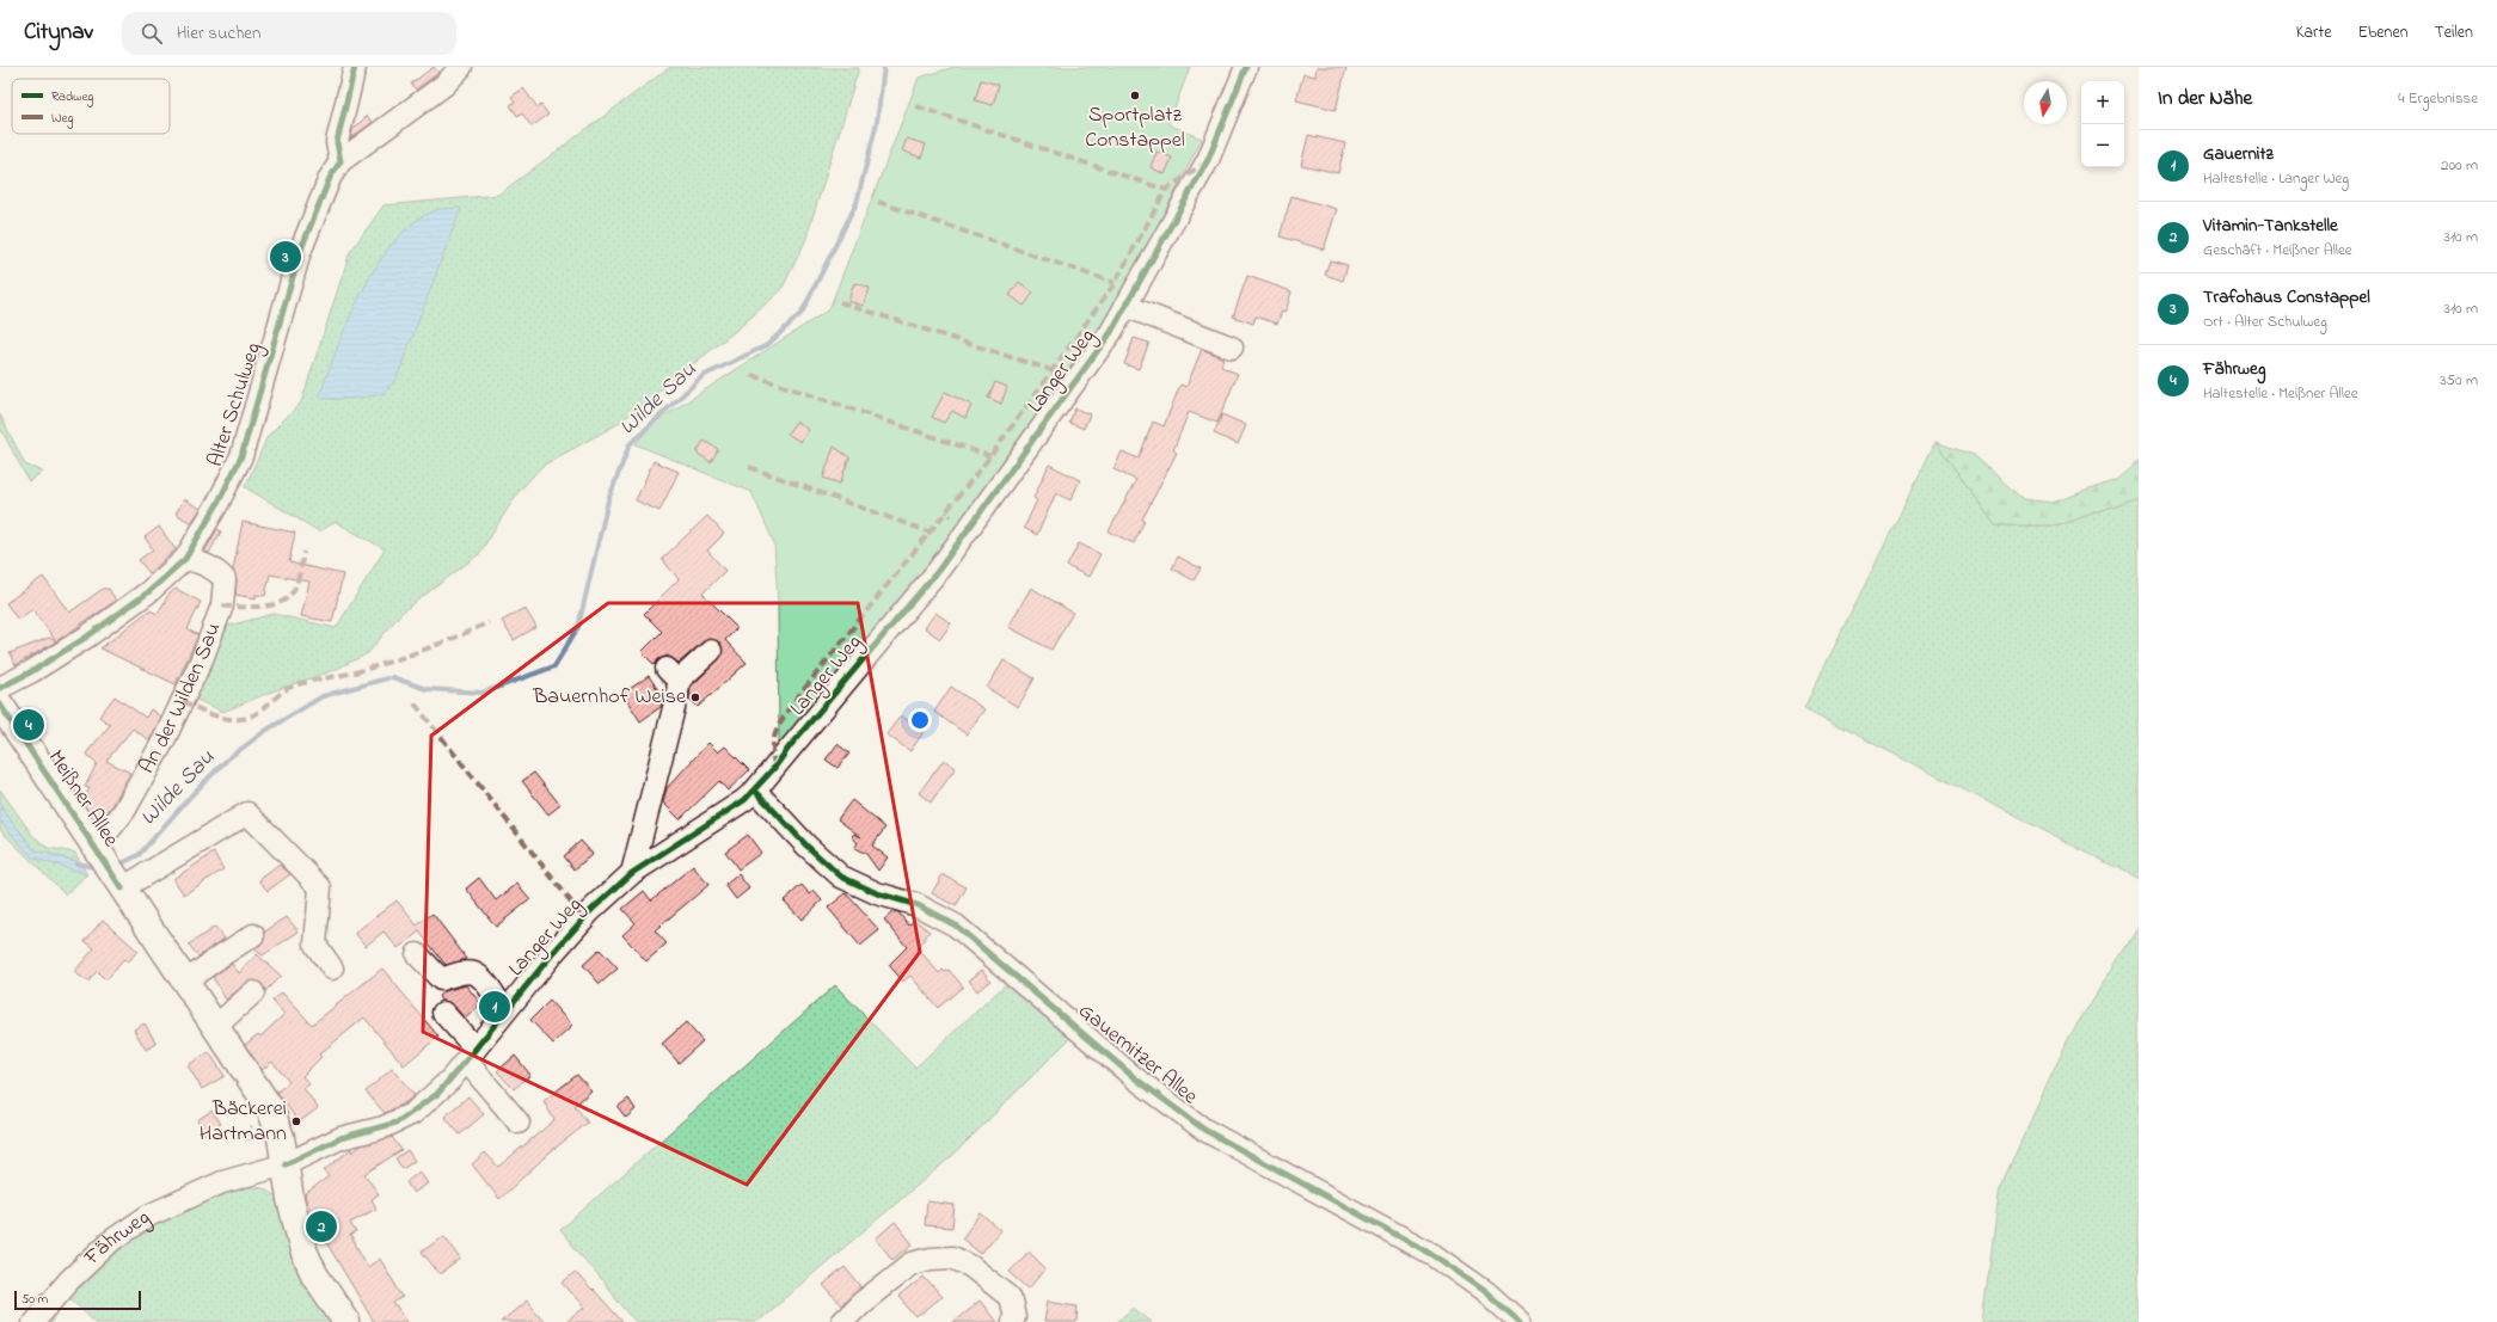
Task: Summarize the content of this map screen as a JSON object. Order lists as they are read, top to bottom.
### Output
{
  "streets": {
    "main road": ["Meißner Allee"],
    "street": [
      "Langer Weg",
      "Alter Schulweg",
      "An der Wilden Sau",
      "Gauernitzer Allee",
      "Fährweg"
    ]
  },
  "crossings": [
    ["Langer Weg", "Meißner Allee"],
    ["Langer Weg", "Gauernitzer Allee"],
    ["Langer Weg", "Fährweg"],
    ["Alter Schulweg", "An der Wilden Sau"],
    ["An der Wilden Sau", "Meißner Allee"],
    ["Meißner Allee", "Fährweg"]
  ],
  "water": ["Wilde Sau"],
  "places": ["Sportplatz Constappel", "Bauernhof Weise", "Bäckerei Hartmann"],
  "legend": ["Radweg", "Weg"],
  "scale_bar": "50 m",
  "north": "bottom",
  "page": {
    "header": "Citynav",
    "search": "Hier suchen",
    "nav": ["Karte", "Ebenen", "Teilen"],
    "heading": ["In der Nähe", "4 Ergebnisse"],
    "map_buttons": ["+", "−"],
    "list": [
      {
        "mark": "1",
        "name": "Gauernitz",
        "note": "Haltestelle · Langer Weg",
        "value": "200 m"
      },
      {
        "mark": "2",
        "name": "Vitamin-Tankstelle",
        "note": "Geschäft · Meißner Allee",
        "value": "310 m"
      },
      {
        "mark": "3",
        "name": "Trafohaus Constappel",
        "note": "Ort · Alter Schulweg",
        "value": "310 m"
      },
      {
        "mark": "4",
        "name": "Fährweg",
        "note": "Haltestelle · Meißner Allee",
        "value": "350 m"
      }
    ],
    "pins": [
      "3",
      "4",
      "1",
      "2"
    ],
    "scale": "50 m"
  }
}
